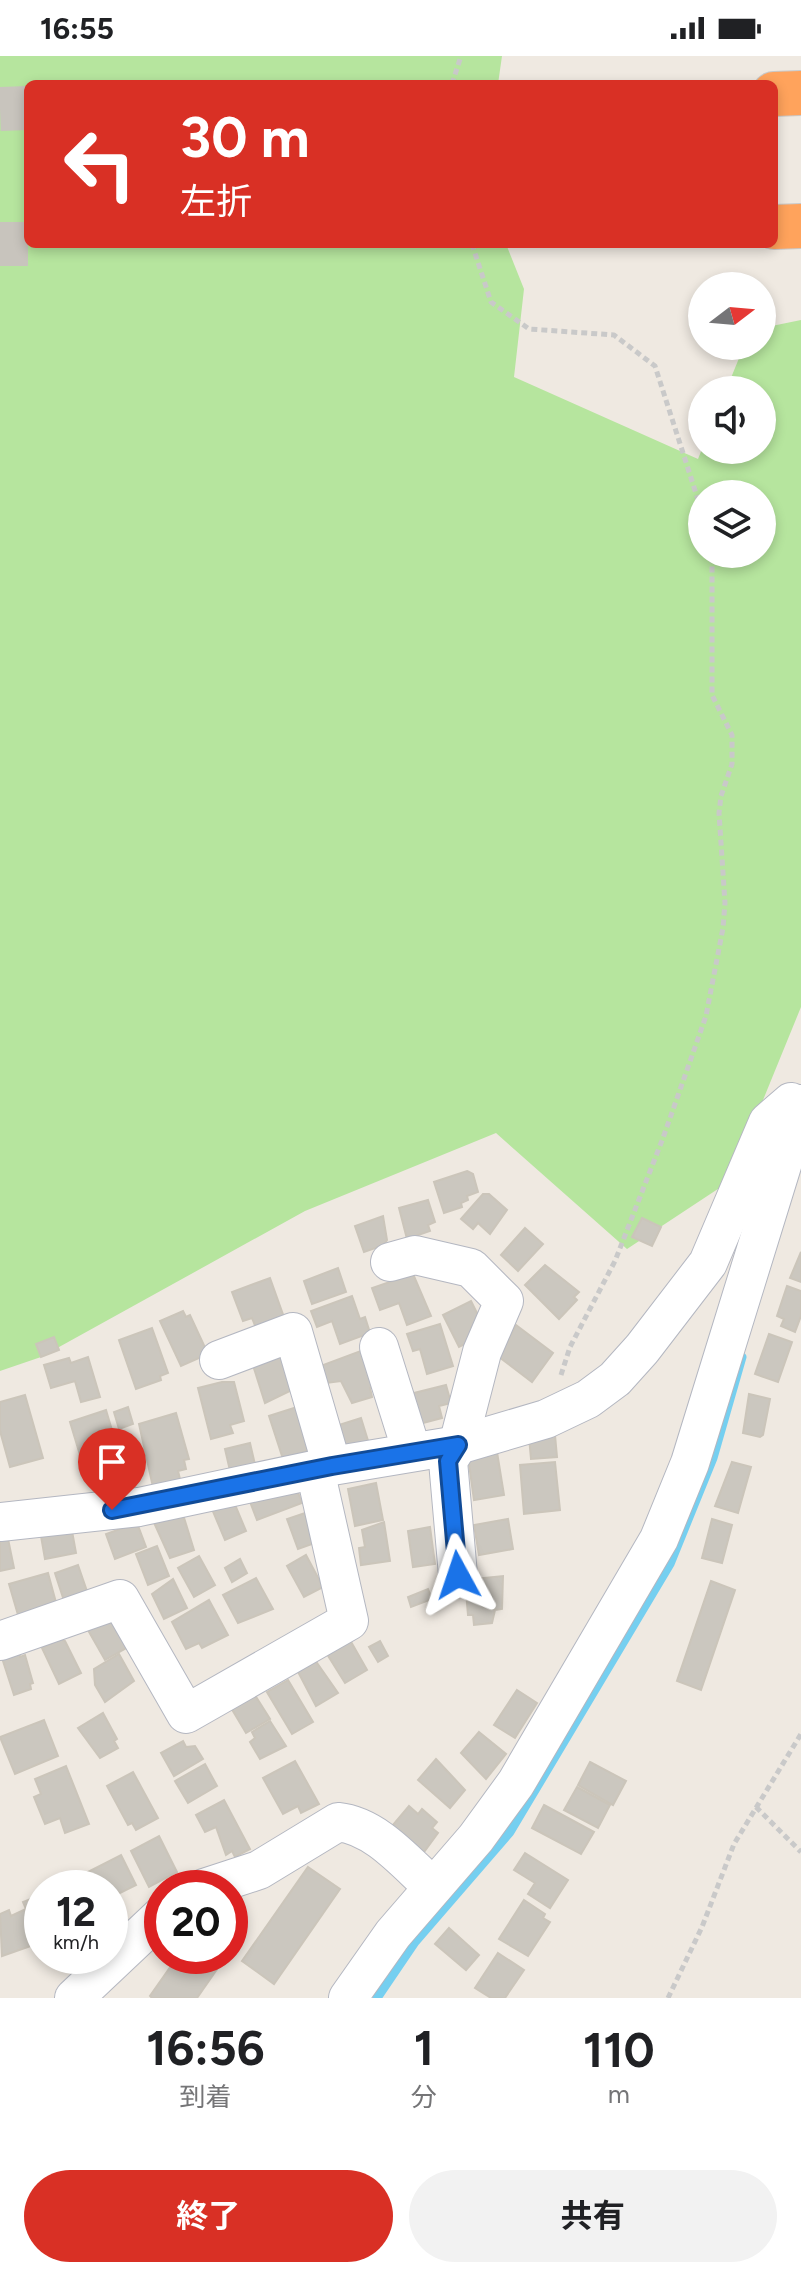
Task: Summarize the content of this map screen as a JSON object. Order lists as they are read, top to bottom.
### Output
{
  "north": "right",
  "page": {
    "status": "16:55",
    "turn": ["30 m", "左折"],
    "speed": "12 km/h",
    "limit": "20",
    "eta": [
      "16:56",
      "到着",
      "1",
      "分",
      "110",
      "m"
    ],
    "buttons": ["終了", "共有"]
  }
}
